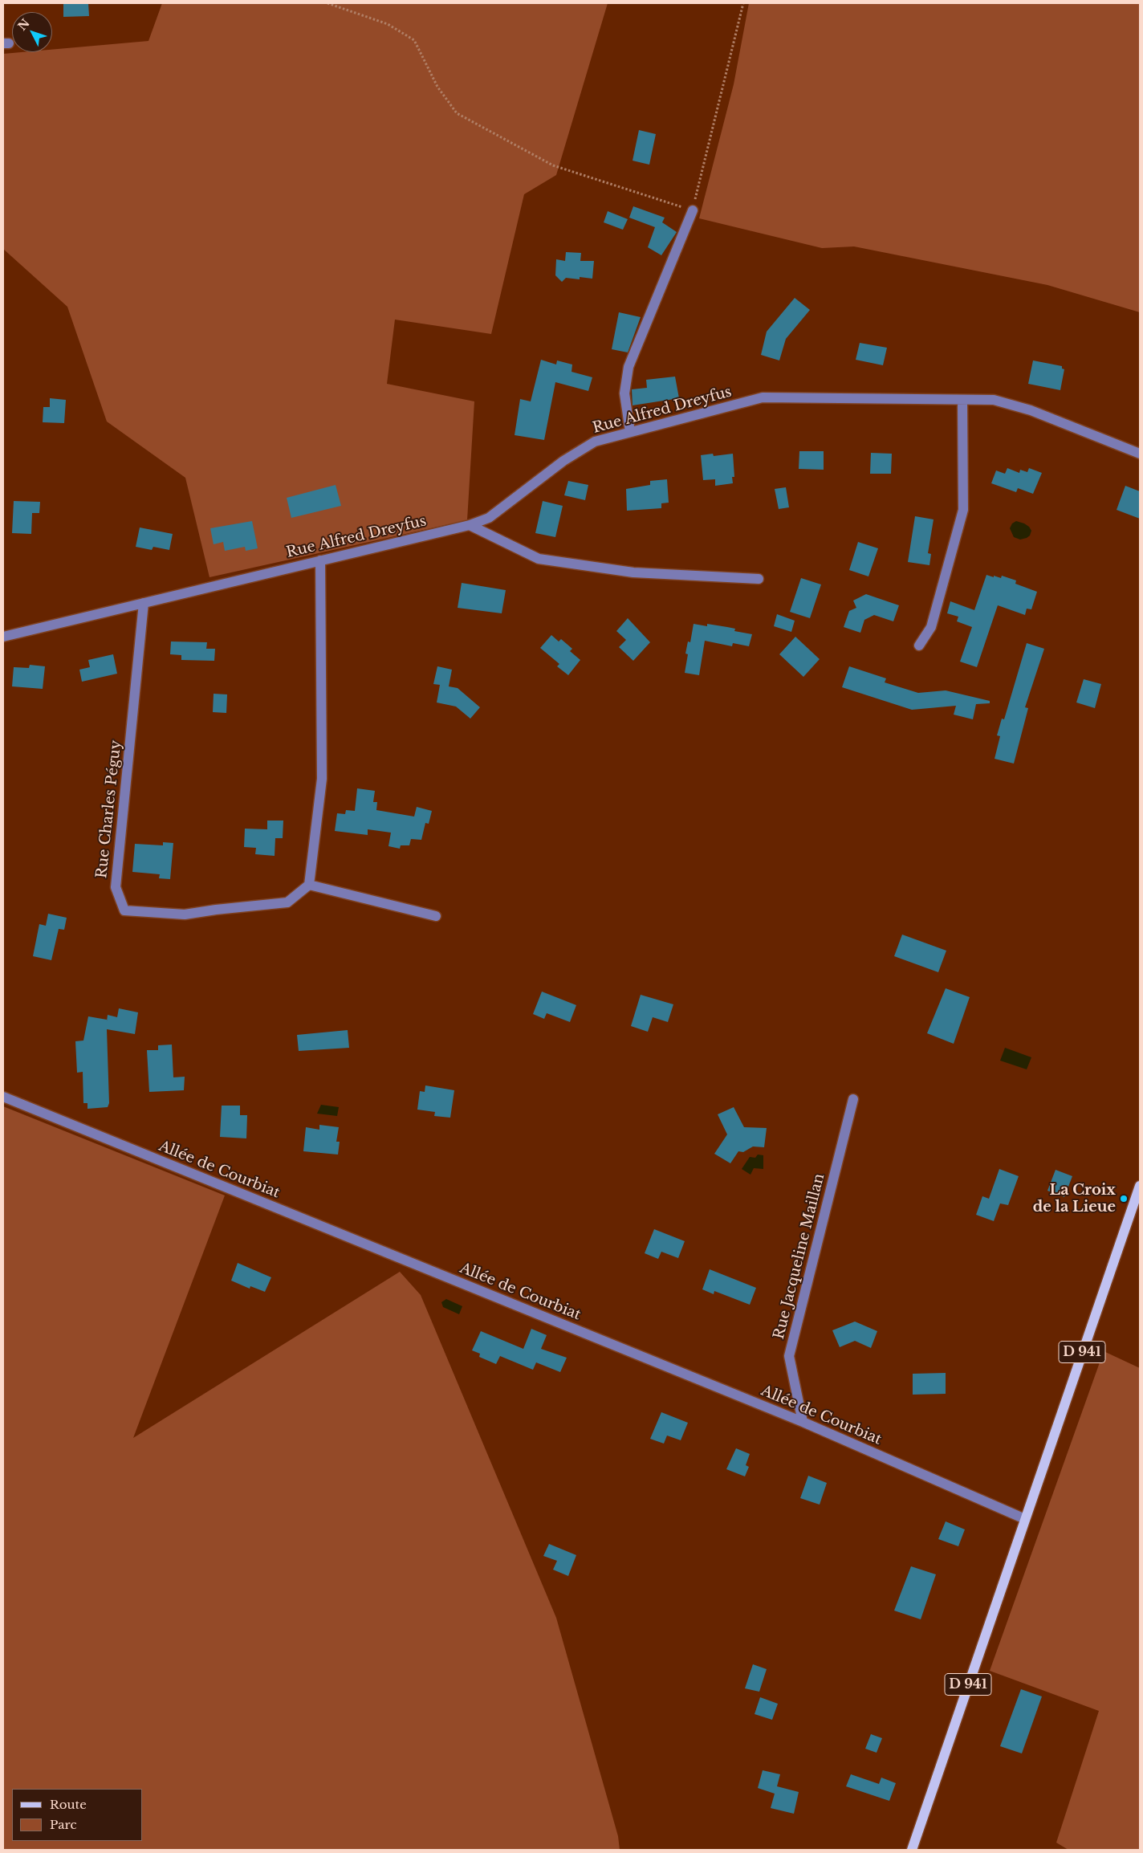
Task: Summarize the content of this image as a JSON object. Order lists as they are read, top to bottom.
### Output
{
  "streets": {
    "main road": ["D 941"],
    "street": [
      "Rue Alfred Dreyfus",
      "Rue Charles Péguy",
      "Allée de Courbiat",
      "Rue Jacqueline Maillan"
    ]
  },
  "crossings": [
    ["Rue Alfred Dreyfus", "Rue Charles Péguy"],
    ["Allée de Courbiat", "Rue Jacqueline Maillan"],
    ["Allée de Courbiat", "D 941"]
  ],
  "places": ["La Croix de la Lieue"],
  "legend": ["Route", "Parc"],
  "north": "top left"
}
